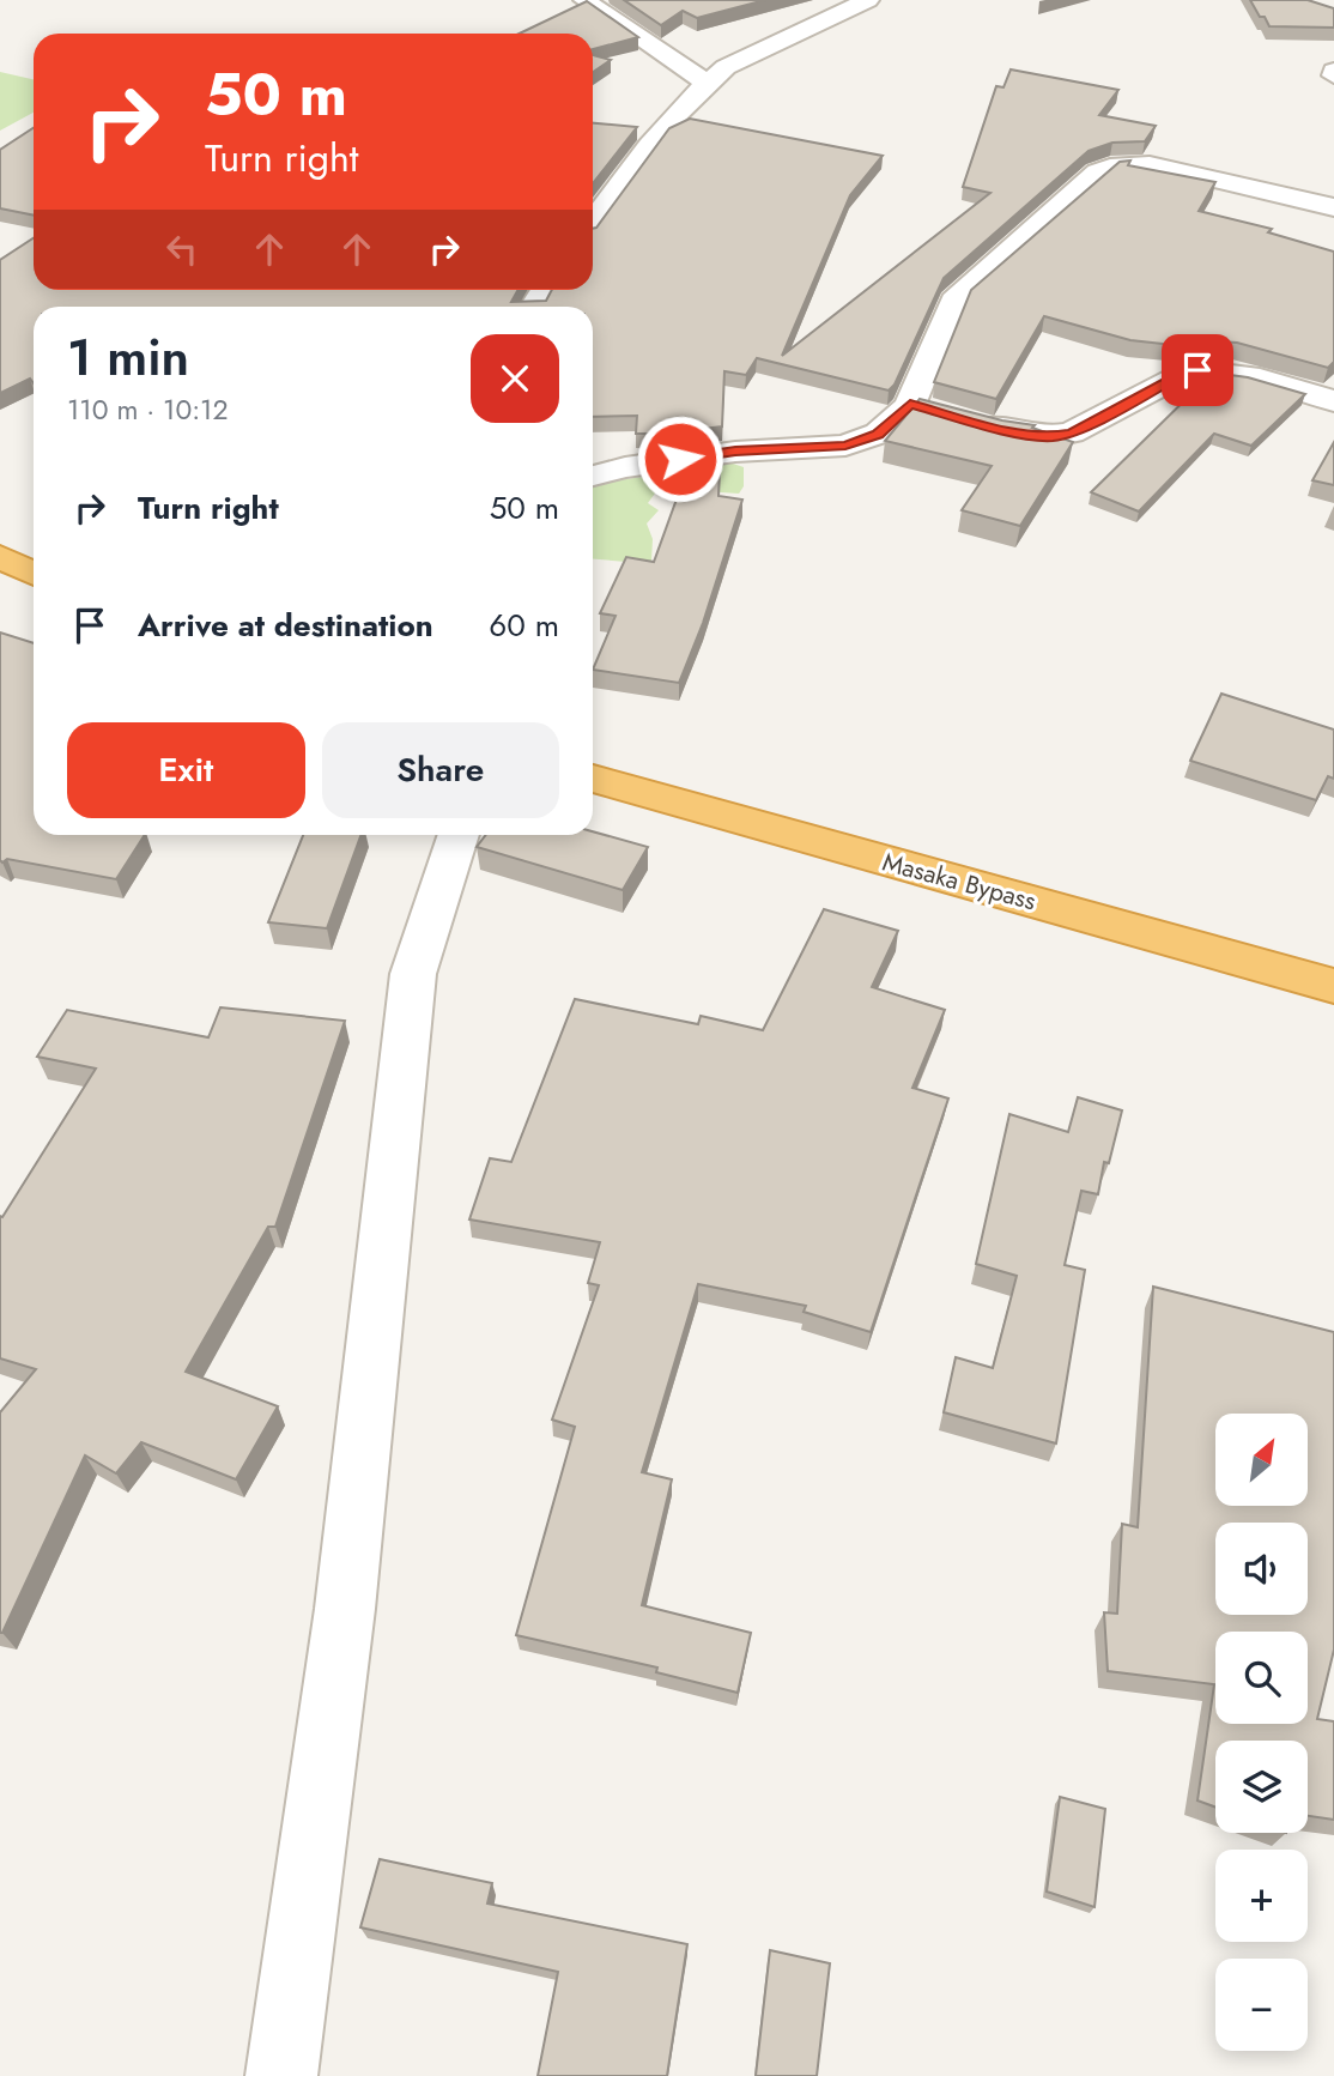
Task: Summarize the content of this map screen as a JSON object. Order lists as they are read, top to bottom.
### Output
{
  "streets": {
    "highway": ["Masaka Bypass"]
  },
  "north": "top right",
  "page": {
    "turn": ["50 m", "Turn right"],
    "heading": ["1 min", "110 m · 10:12"],
    "list": [
      {
        "name": "Turn right",
        "value": "50 m"
      },
      {
        "name": "Arrive at destination",
        "value": "60 m"
      }
    ],
    "buttons": ["Exit", "Share"],
    "map_buttons": ["+", "−"]
  }
}
